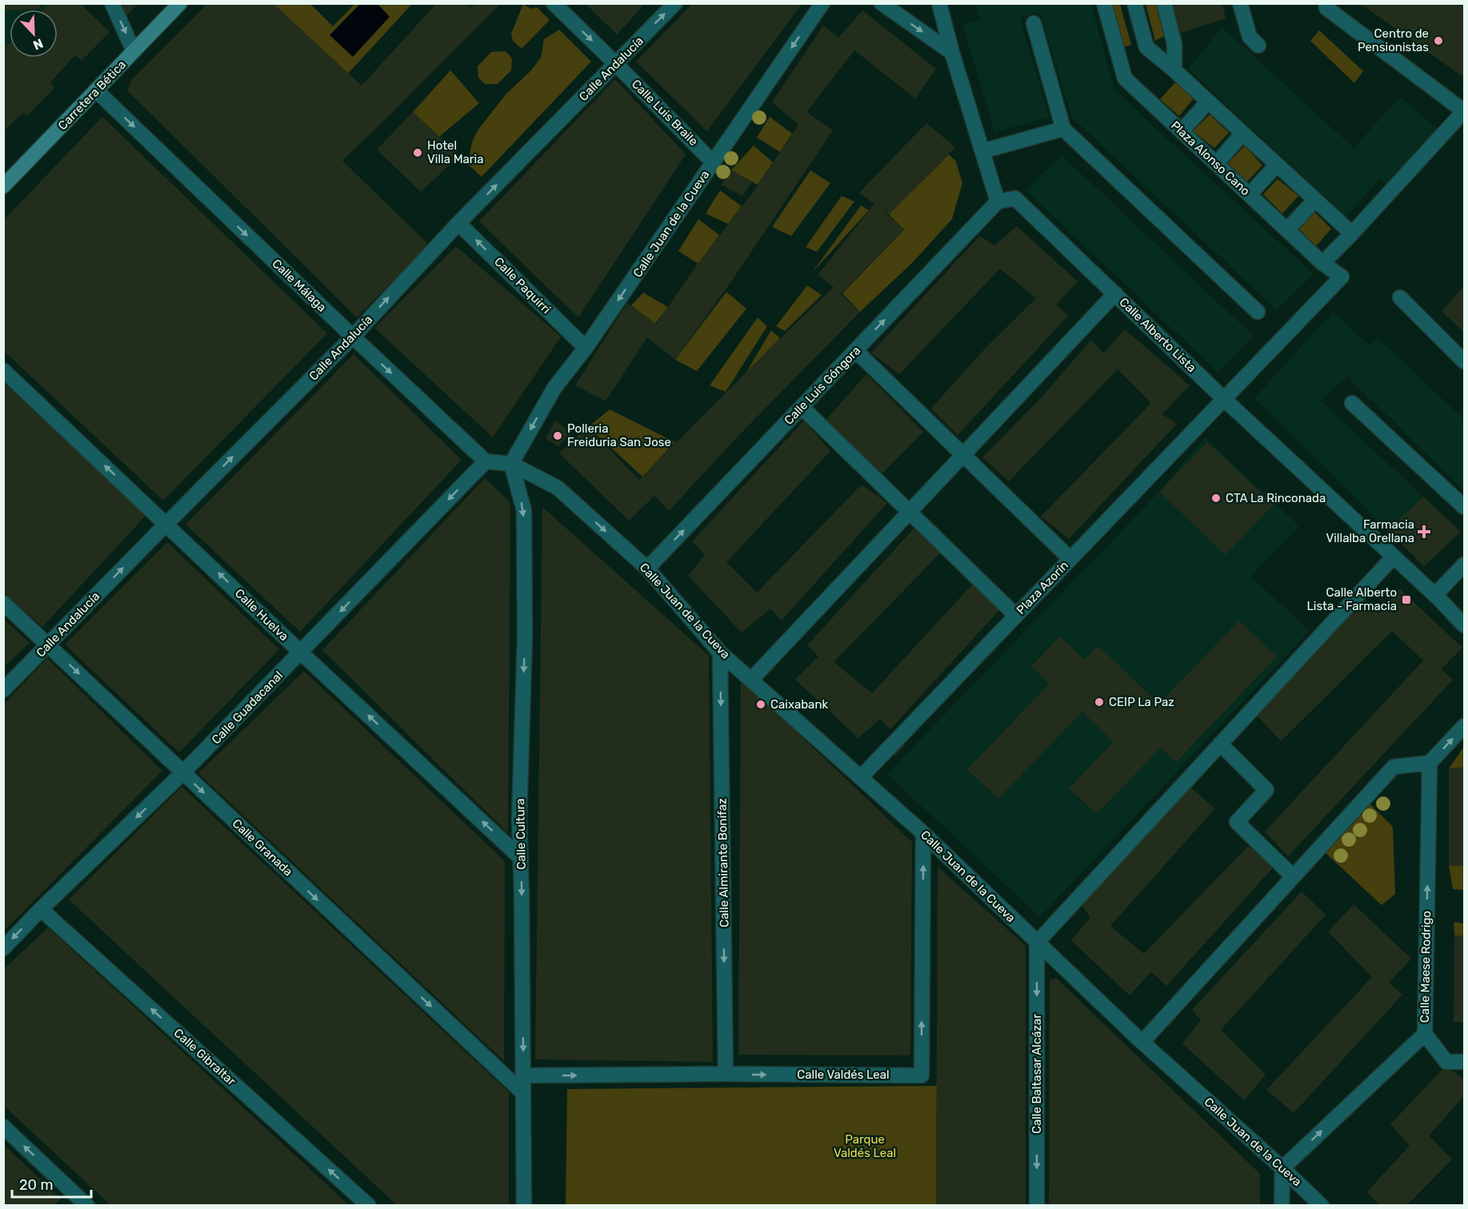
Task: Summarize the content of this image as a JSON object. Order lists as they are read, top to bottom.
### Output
{
  "streets": {
    "street": [
      "Calle Andalucía",
      "Carretera Bética",
      "Calle Luis Braile",
      "Plaza Alonso Cano",
      "Calle Juan de la Cueva",
      "Calle Málaga",
      "Calle Paquirri",
      "Calle Alberto Lista",
      "Calle Luis Góngora",
      "Plaza Azorín",
      "Calle Huelva",
      "Calle Guadacanal",
      "Calle Cultura",
      "Calle Granada",
      "Calle Almirante Bonifaz",
      "Calle Maese Rodrigo",
      "Calle Gibraltar",
      "Calle Baltasar Alcázar",
      "Calle Valdés Leal"
    ]
  },
  "crossings": [
    ["Calle Andalucía", "Calle Luis Braile"],
    ["Calle Andalucía", "Calle Málaga"],
    ["Calle Andalucía", "Calle Paquirri"],
    ["Calle Andalucía", "Calle Huelva"],
    ["Calle Andalucía", "Calle Granada"],
    ["Carretera Bética", "Calle Málaga"],
    ["Calle Luis Braile", "Calle Juan de la Cueva"],
    ["Plaza Alonso Cano", "Plaza Azorín"],
    ["Calle Juan de la Cueva", "Calle Paquirri"],
    ["Calle Juan de la Cueva", "Calle Luis Góngora"],
    ["Calle Juan de la Cueva", "Plaza Azorín"],
    ["Calle Juan de la Cueva", "Calle Cultura"],
    ["Calle Juan de la Cueva", "Calle Almirante Bonifaz"],
    ["Calle Juan de la Cueva", "Calle Maese Rodrigo"],
    ["Calle Juan de la Cueva", "Calle Baltasar Alcázar"],
    ["Calle Juan de la Cueva", "Calle Valdés Leal"],
    ["Calle Málaga", "Calle Guadacanal"],
    ["Calle Alberto Lista", "Calle Luis Góngora"],
    ["Calle Alberto Lista", "Plaza Azorín"],
    ["Calle Huelva", "Calle Guadacanal"],
    ["Calle Huelva", "Calle Cultura"],
    ["Calle Guadacanal", "Calle Granada"],
    ["Calle Guadacanal", "Calle Gibraltar"],
    ["Calle Cultura", "Calle Granada"],
    ["Calle Cultura", "Calle Valdés Leal"],
    ["Calle Almirante Bonifaz", "Calle Valdés Leal"]
  ],
  "one_way": [
    "Calle Andalucía",
    "Calle Luis Braile",
    "Calle Juan de la Cueva",
    "Calle Málaga",
    "Calle Paquirri",
    "Calle Luis Góngora",
    "Calle Huelva",
    "Calle Guadacanal",
    "Calle Cultura",
    "Calle Granada",
    "Calle Almirante Bonifaz",
    "Calle Maese Rodrigo",
    "Calle Gibraltar",
    "Calle Baltasar Alcázar"
  ],
  "parks": ["Parque Valdés Leal"],
  "places": {
    "other": [
      "Centro de Pensionistas",
      "Hotel Villa Maria",
      "Polleria Freiduria San Jose",
      "CTA La Rinconada",
      "CEIP La Paz",
      "Caixabank"
    ],
    "health": ["Farmacia Villalba Orellana"],
    "transit": ["Calle Alberto Lista - Farmacia"]
  },
  "scale_bar": "20 m",
  "north": "bottom right"
}
